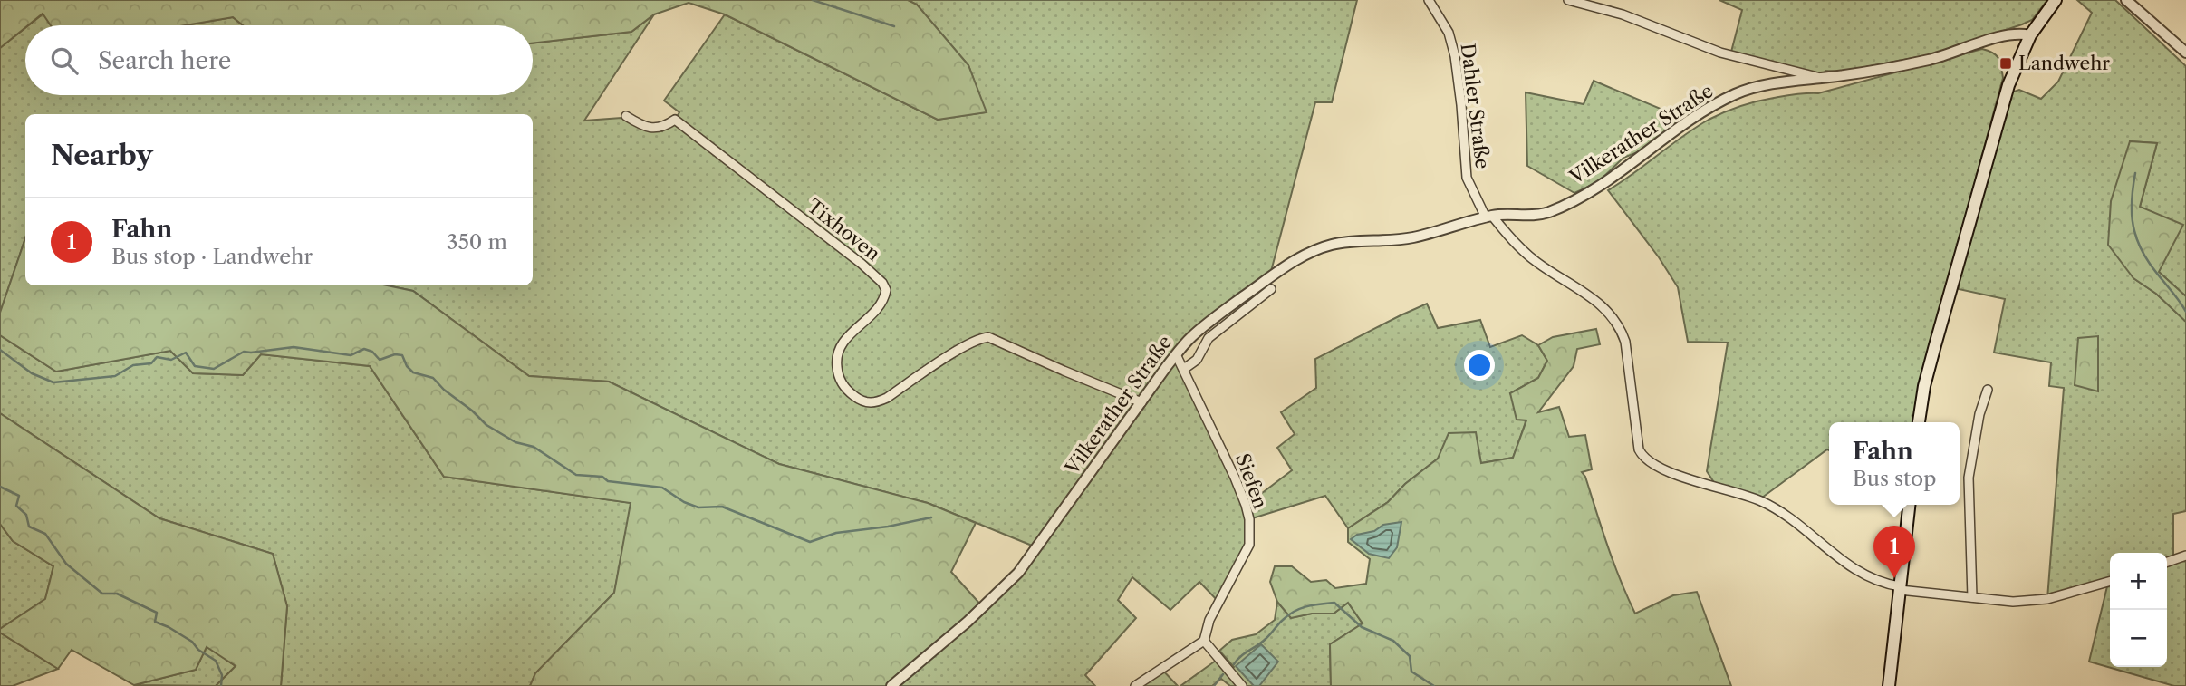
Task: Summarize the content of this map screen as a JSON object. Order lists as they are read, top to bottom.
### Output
{
  "streets": {
    "street": [
      "Dahler Straße",
      "Vilkerather Straße",
      "Tixhoven",
      "Siefen"
    ]
  },
  "crossings": [
    ["Dahler Straße", "Vilkerather Straße"],
    ["Vilkerather Straße", "Tixhoven"],
    ["Vilkerather Straße", "Siefen"]
  ],
  "places": {
    "transit": ["Landwehr"]
  },
  "page": {
    "search": "Search here",
    "heading": "Nearby",
    "list": [
      {
        "mark": "1",
        "name": "Fahn",
        "note": "Bus stop · Landwehr",
        "value": "350 m"
      }
    ],
    "popup": ["Fahn", "Bus stop"],
    "pins": "1",
    "map_buttons": ["+", "−"]
  }
}
